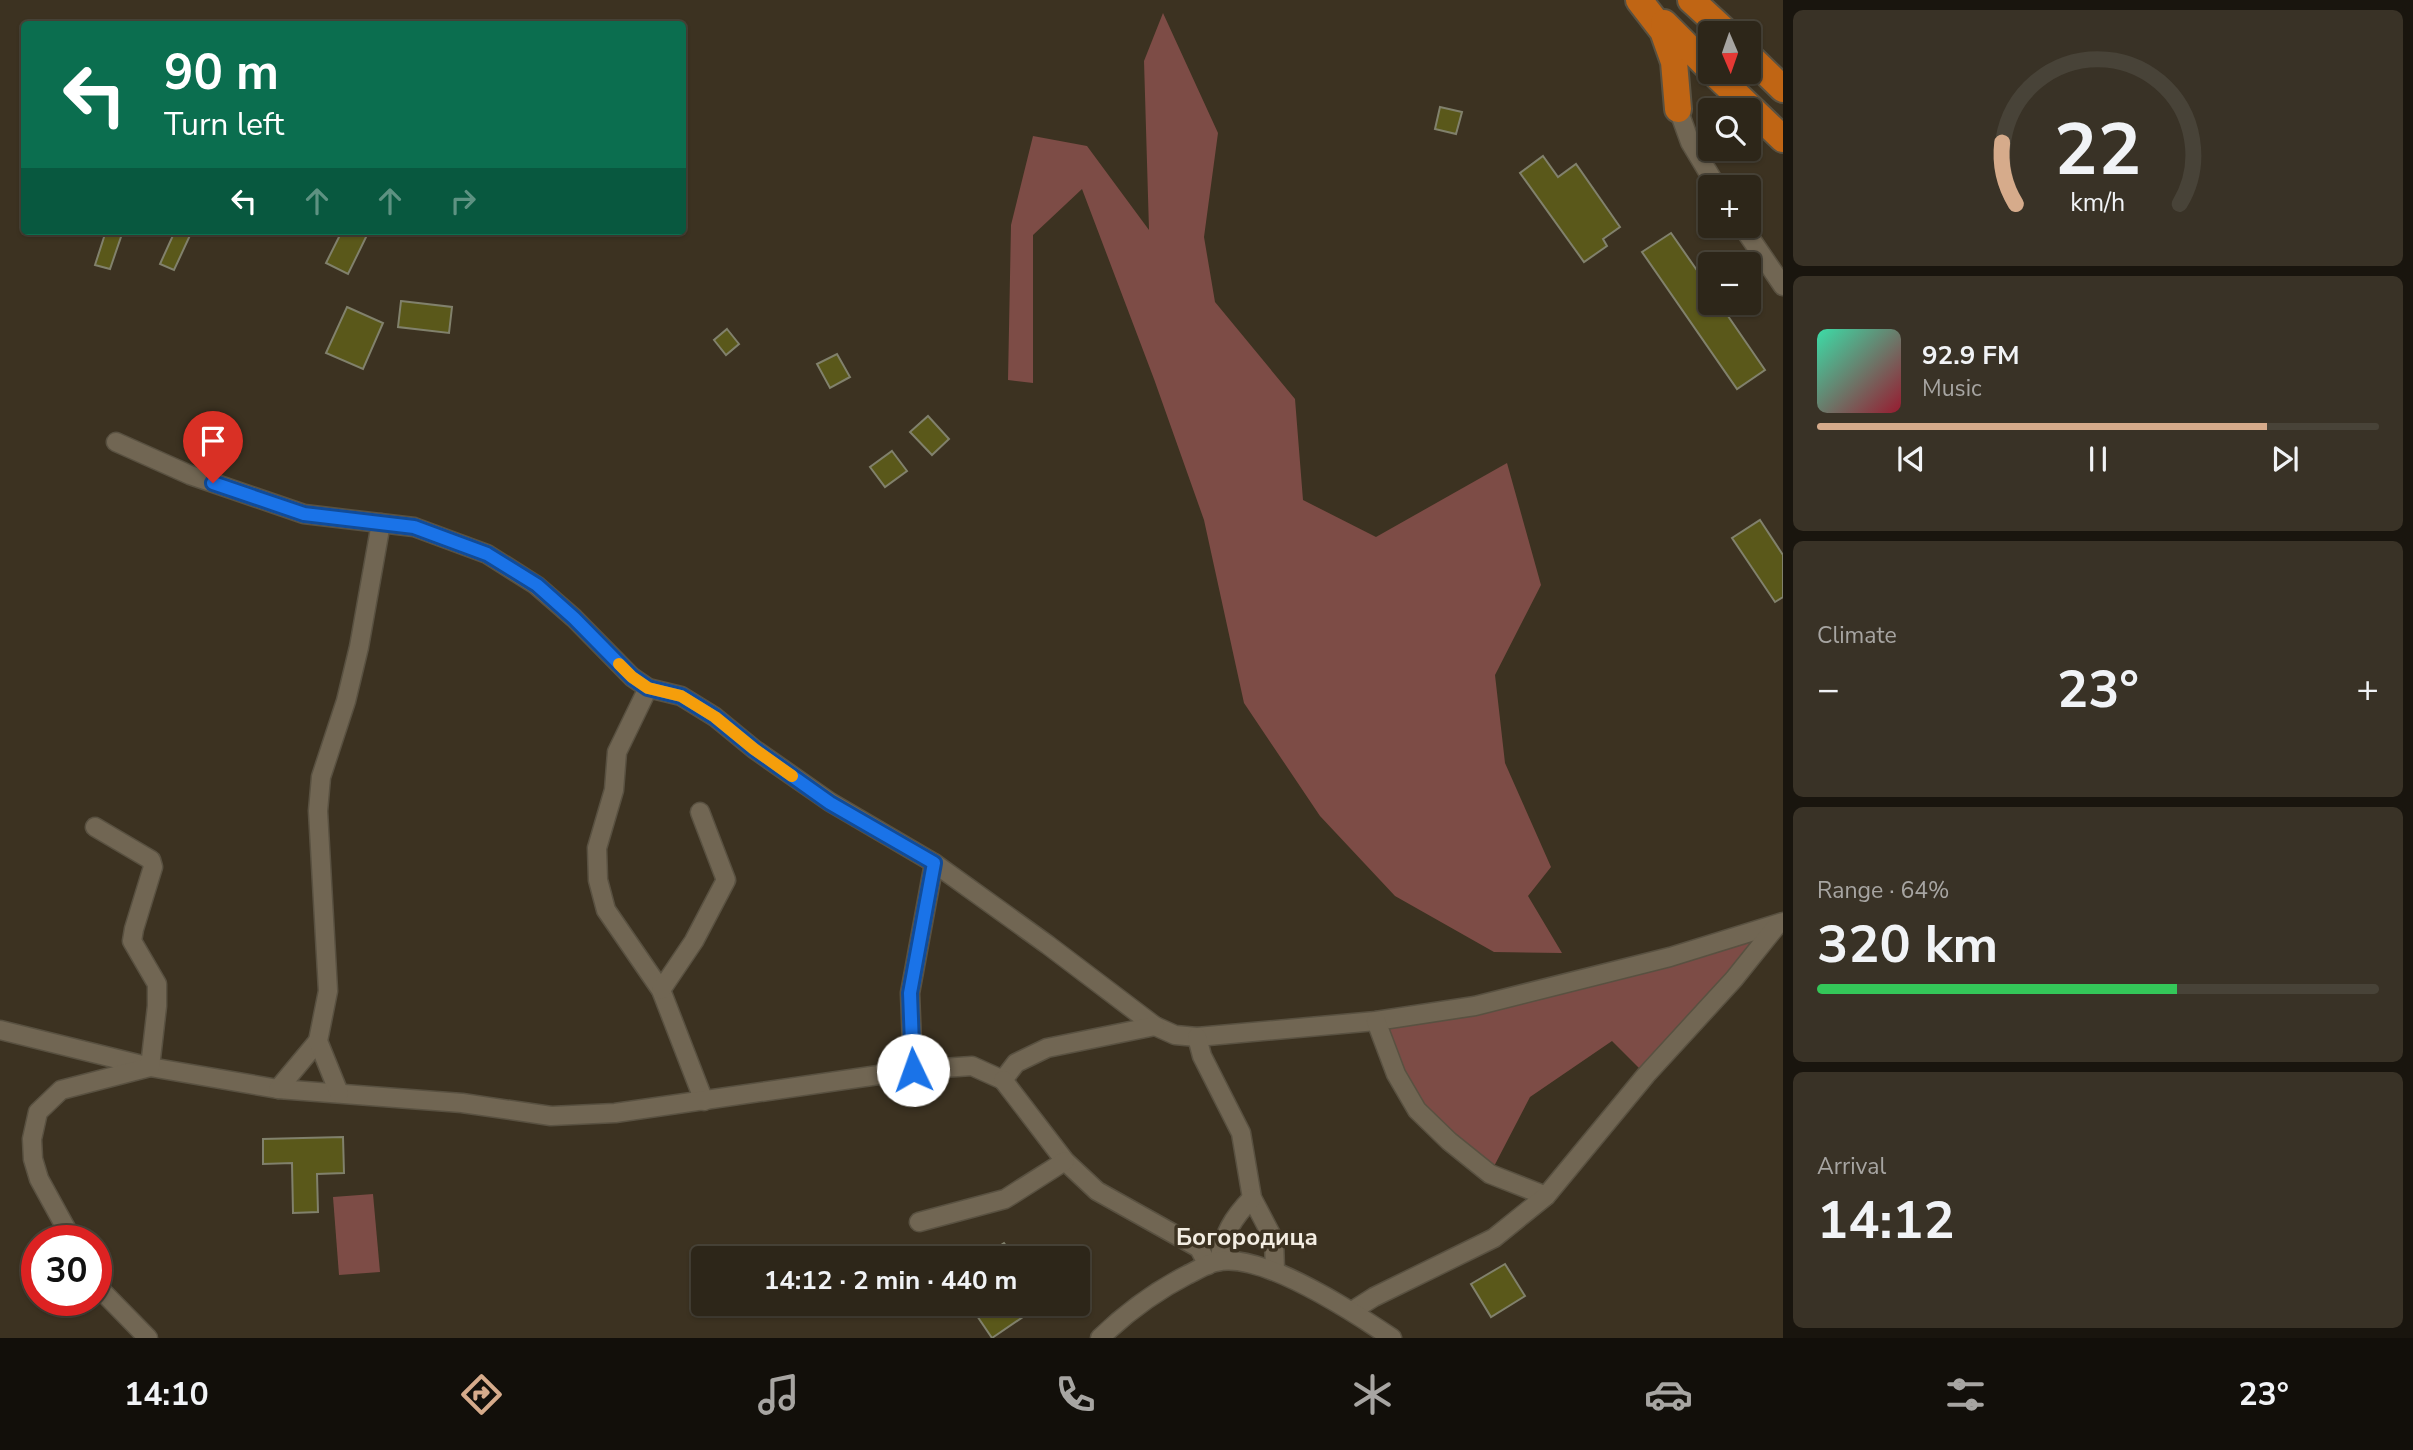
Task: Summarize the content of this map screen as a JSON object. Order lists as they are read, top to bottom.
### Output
{
  "districts": ["Богородица"],
  "north": "bottom",
  "page": {
    "map_buttons": ["+", "−"],
    "turn": ["90 m", "Turn left"],
    "song": ["92.9 FM", "Music"],
    "tile": [
      "Climate",
      ["Range · 64%", "320 km"],
      ["Arrival", "14:12"]
    ],
    "heat": ["−", "23°", "+"],
    "limit": "30",
    "trip": "14:12 · 2 min · 440 m",
    "tabs": ["14:10", "23°"],
    "gauge": ["22", "km/h"]
  }
}
